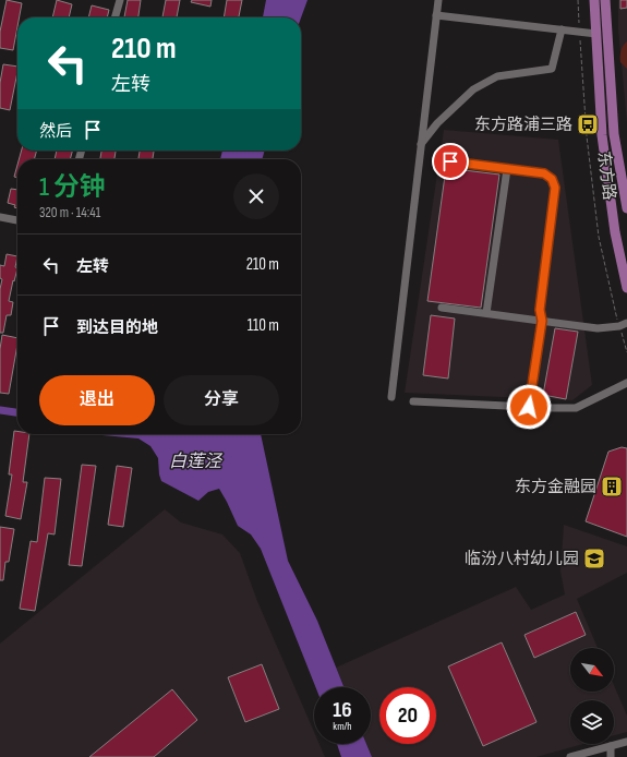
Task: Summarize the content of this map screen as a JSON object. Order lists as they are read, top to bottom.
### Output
{
  "streets": {
    "main road": ["东方路"]
  },
  "water": ["白莲泾"],
  "places": {
    "bus stop": ["东方路浦三路"],
    "building": ["东方金融园"],
    "school or university": ["临汾八村幼儿园"]
  },
  "north": "bottom right",
  "page": {
    "turn": ["210 m", "左转"],
    "then": "然后",
    "heading": ["1 分钟", "320 m · 14:41"],
    "list": [
      {
        "name": "左转",
        "value": "210 m"
      },
      {
        "name": "到达目的地",
        "value": "110 m"
      }
    ],
    "buttons": ["退出", "分享"],
    "speed": "16 km/h",
    "limit": "20"
  }
}
